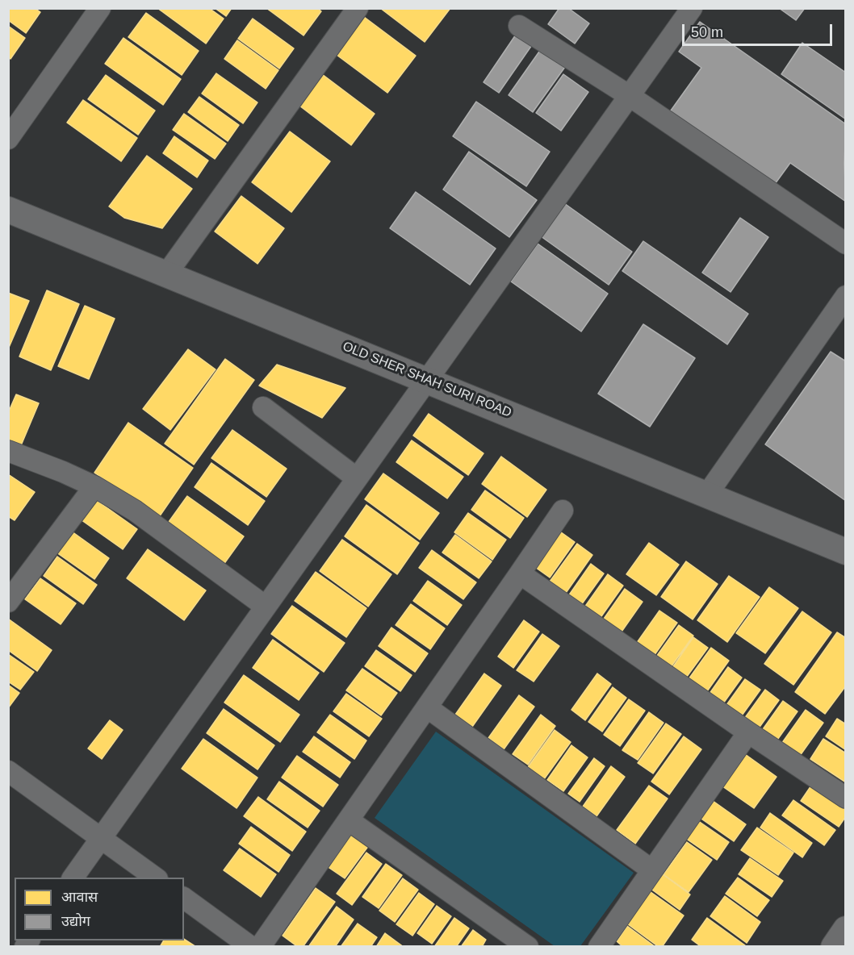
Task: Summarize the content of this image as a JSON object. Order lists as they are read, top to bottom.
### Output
{
  "streets": {
    "street": ["OLD SHER SHAH SURI ROAD"]
  },
  "legend": ["आवास", "उद्योग"],
  "scale_bar": "50 m"
}
